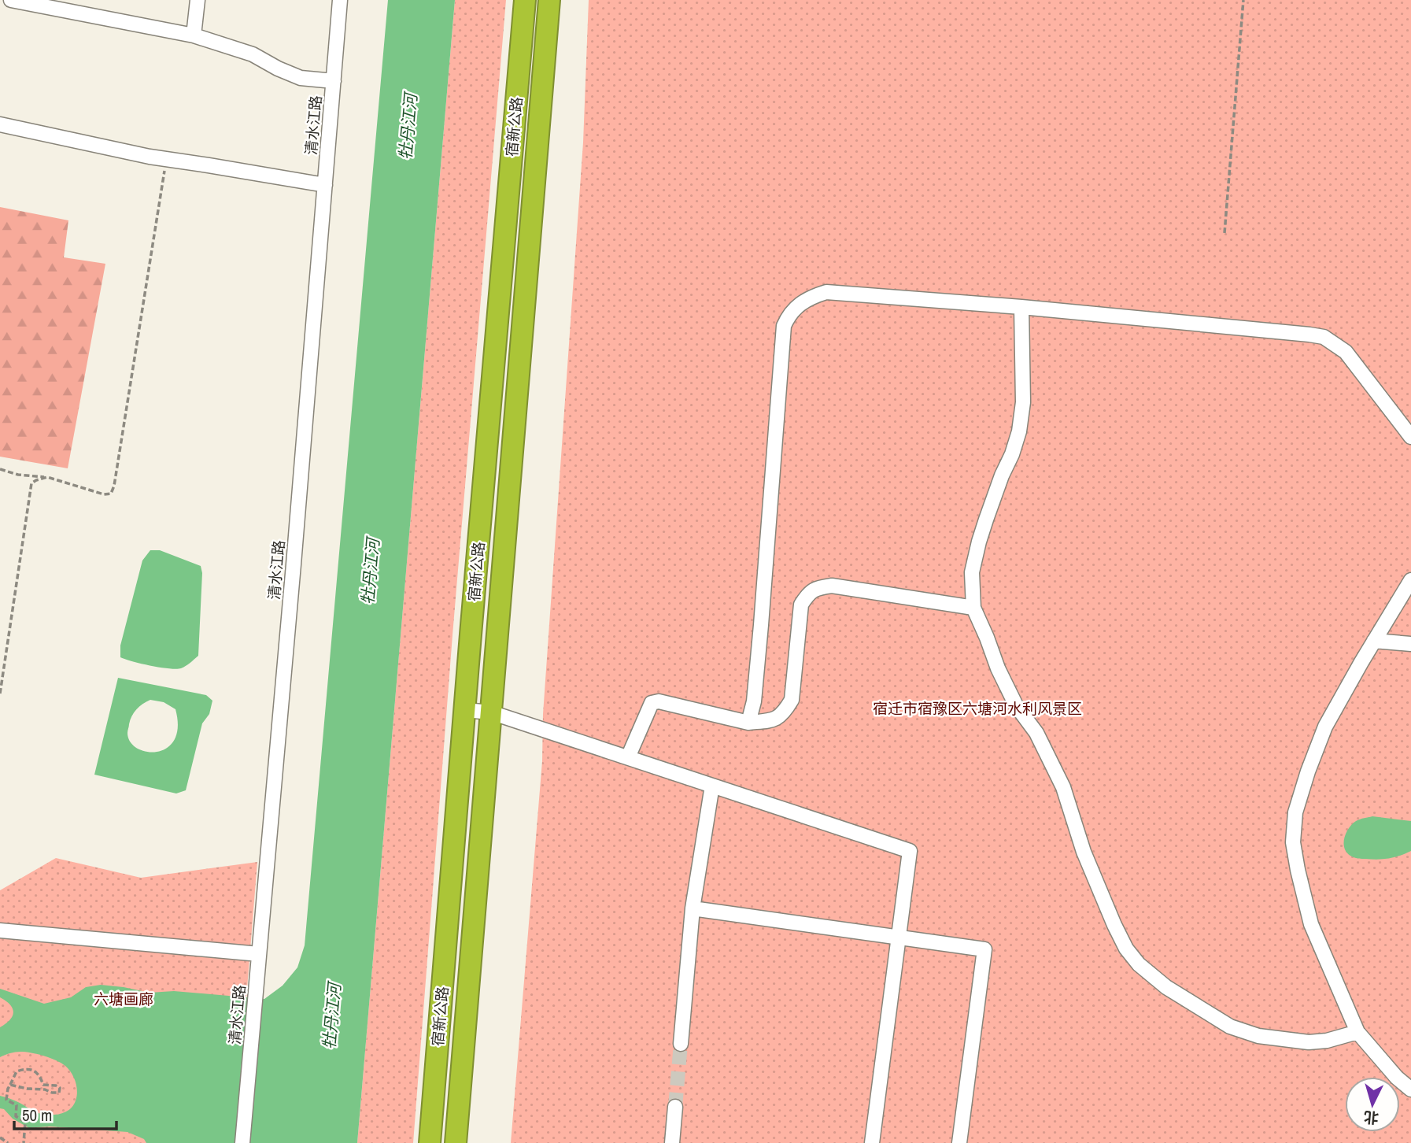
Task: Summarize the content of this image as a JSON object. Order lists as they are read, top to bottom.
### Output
{
  "streets": {
    "highway": ["宿新公路"],
    "street": ["清水江路"]
  },
  "water": ["牡丹江河"],
  "parks": ["宿迁市宿豫区六塘河水利风景区", "六塘画廊"],
  "scale_bar": "50 m",
  "north": "bottom"
}
